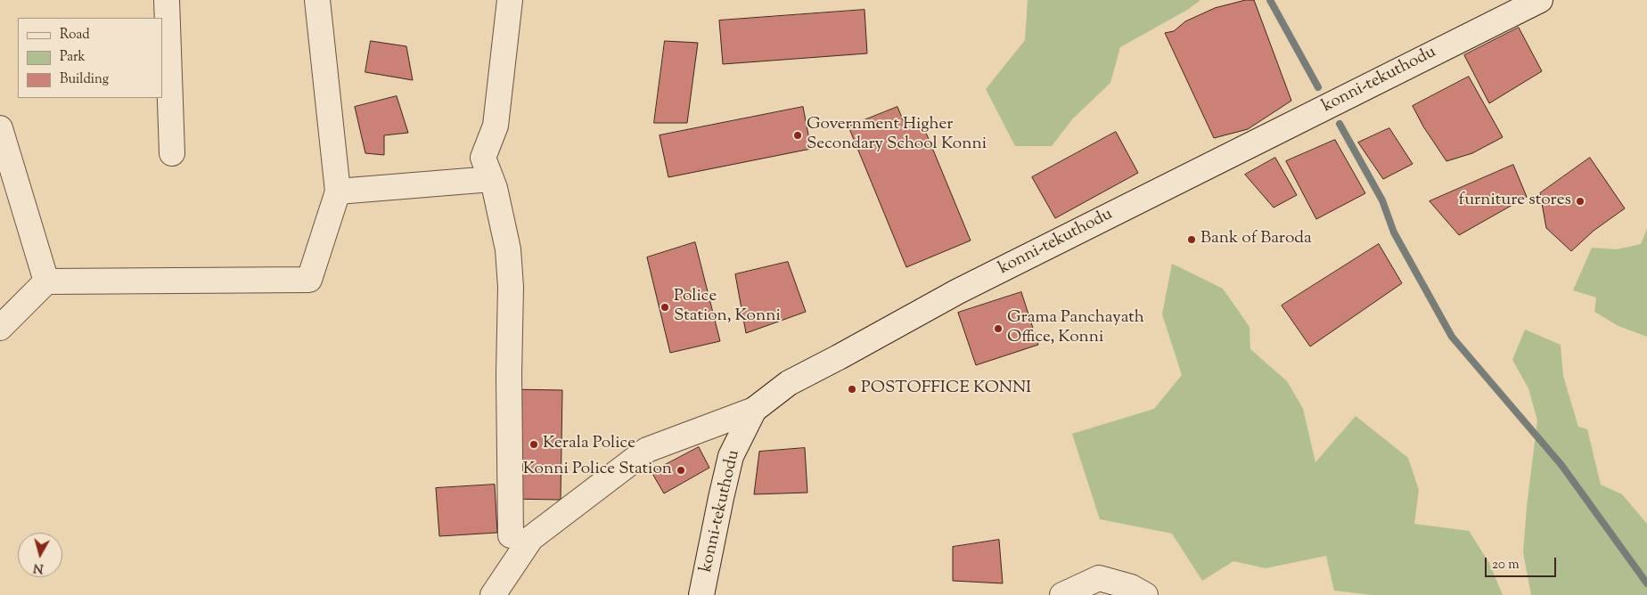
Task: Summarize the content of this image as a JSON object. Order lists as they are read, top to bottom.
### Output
{
  "streets": {
    "street": ["konni-tekuthodu"]
  },
  "places": [
    "Government Higher Secondary School Konni",
    "furniture stores",
    "Bank of Baroda",
    "Police Station, Konni",
    "Grama Panchayath Office, Konni",
    "POSTOFFICE KONNI",
    "Kerala Police",
    "Konni Police Station"
  ],
  "legend": ["Road", "Park", "Building"],
  "scale_bar": "20 m",
  "north": "bottom"
}
